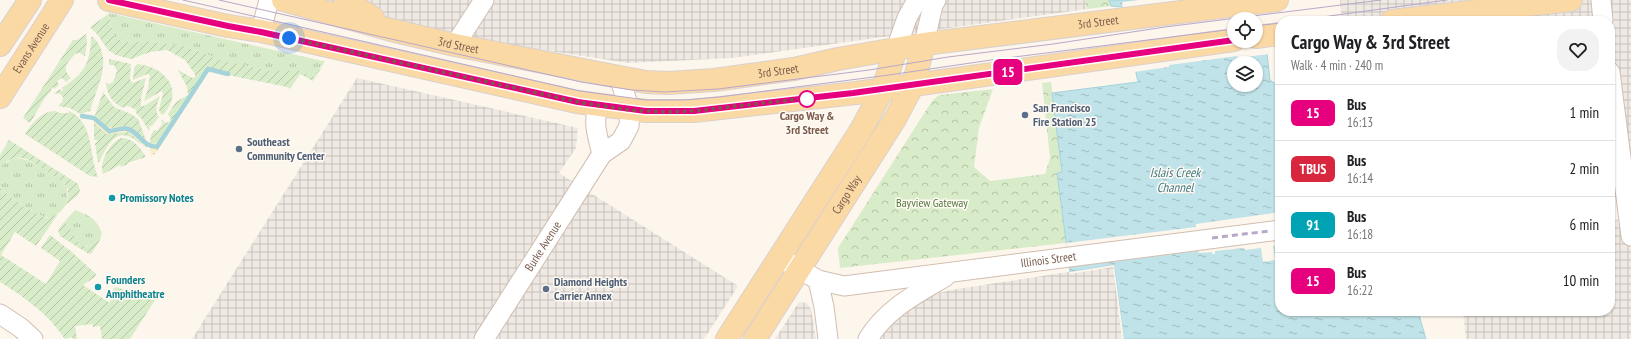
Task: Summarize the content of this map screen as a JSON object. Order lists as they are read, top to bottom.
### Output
{
  "streets": {
    "main road": ["3rd Street", "Evans Avenue", "Cargo Way"],
    "street": ["Burke Avenue", "Illinois Street"]
  },
  "crossings": [
    ["3rd Street", "Cargo Way"],
    ["3rd Street", "Burke Avenue"],
    ["Cargo Way", "Illinois Street"]
  ],
  "water": ["Islais Creek Channel"],
  "parks": ["Bayview Gateway"],
  "places": [
    "Cargo Way & 3rd Street",
    "San Francisco Fire Station 25",
    "Southeast Community Center",
    "Promissory Notes",
    "Founders Amphitheatre",
    "Diamond Heights Carrier Annex"
  ],
  "lines": ["bus line 15"],
  "page": {
    "on_map": "15",
    "heading": ["Cargo Way & 3rd Street", "Walk · 4 min · 240 m"],
    "list": [
      {
        "mark": "15",
        "name": "Bus",
        "note": "16:13",
        "value": "1 min"
      },
      {
        "mark": "TBUS",
        "name": "Bus",
        "note": "16:14",
        "value": "2 min"
      },
      {
        "mark": "91",
        "name": "Bus",
        "note": "16:18",
        "value": "6 min"
      },
      {
        "mark": "15",
        "name": "Bus",
        "note": "16:22",
        "value": "10 min"
      }
    ]
  }
}
